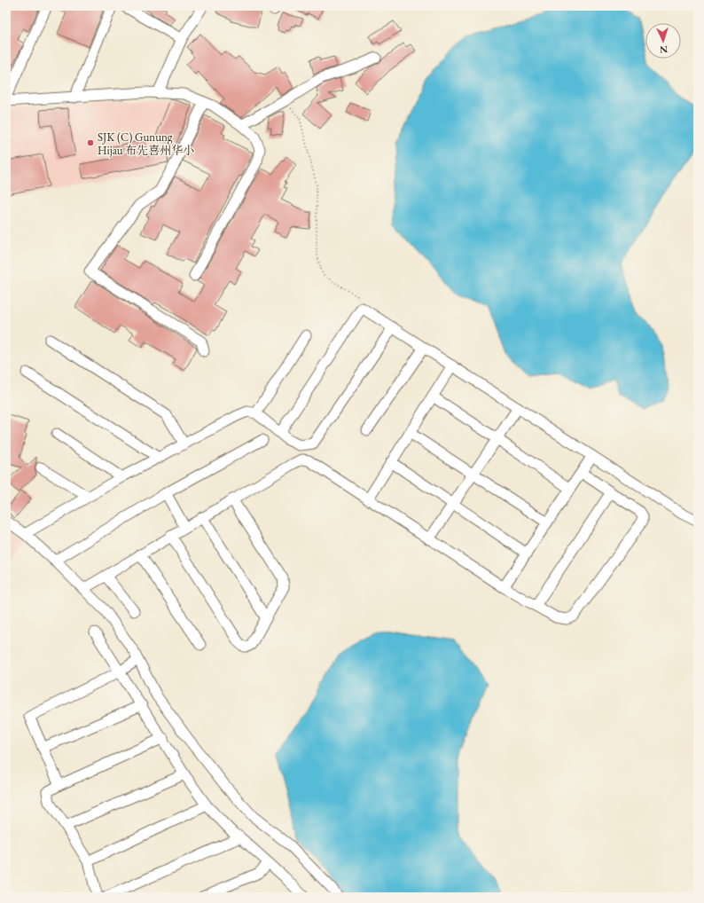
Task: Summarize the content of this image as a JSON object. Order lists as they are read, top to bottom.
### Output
{
  "places": ["SJK (C) Gunung Hijau 布先喜州华小"],
  "north": "bottom"
}
